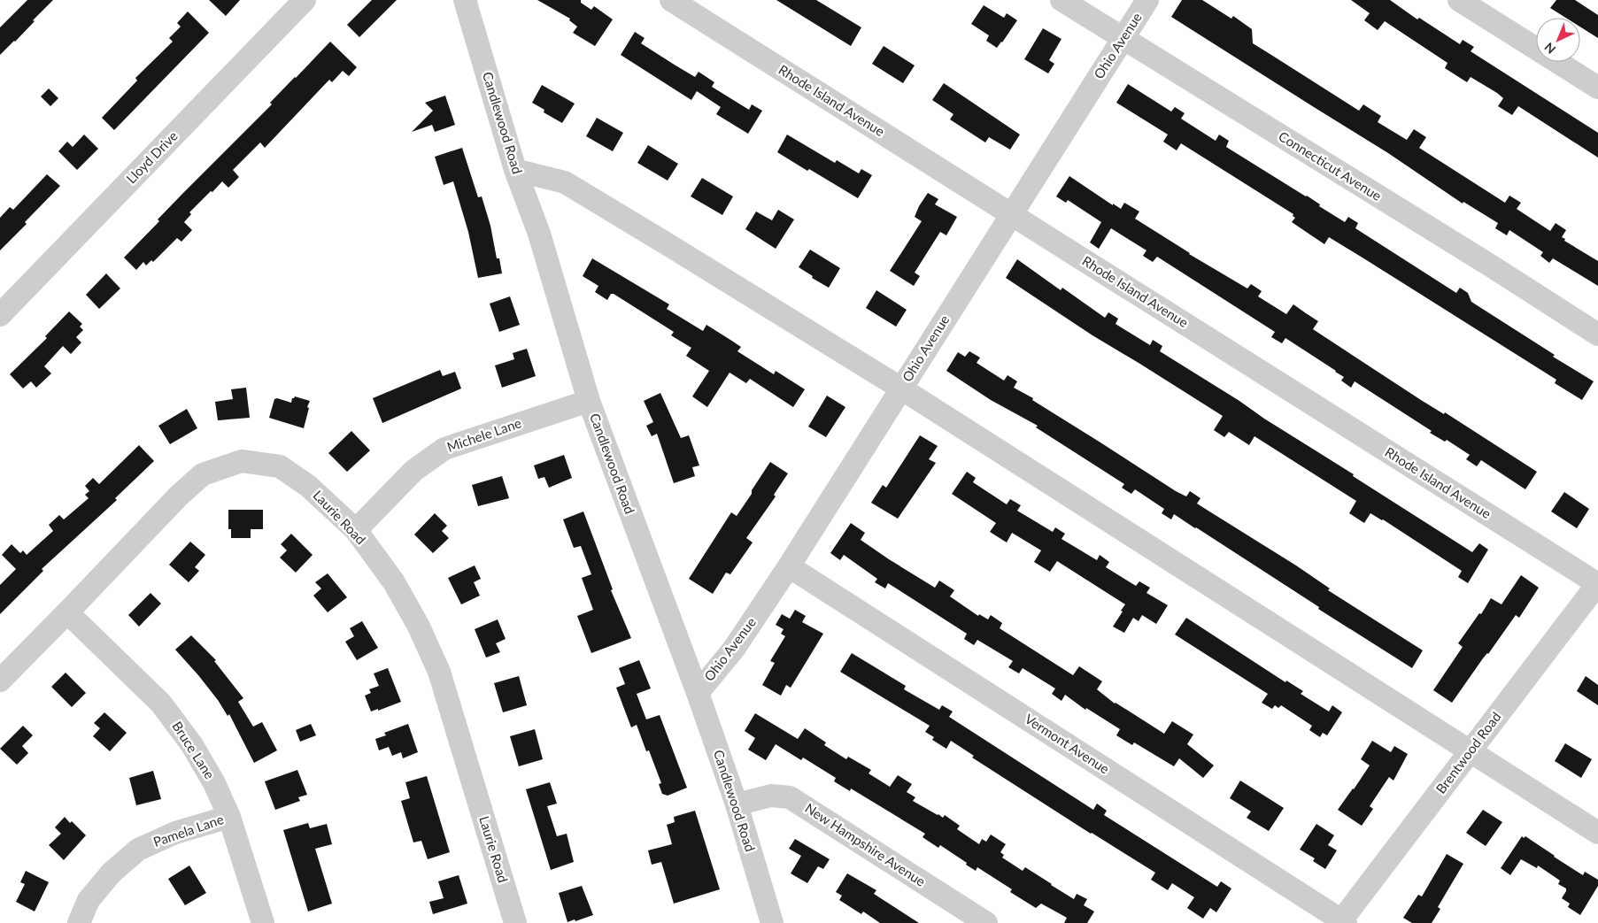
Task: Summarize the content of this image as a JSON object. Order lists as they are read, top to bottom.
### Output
{
  "streets": {
    "street": [
      "Ohio Avenue",
      "Rhode Island Avenue",
      "Candlewood Road",
      "Lloyd Drive",
      "Connecticut Avenue",
      "Michele Lane",
      "Laurie Road",
      "Vermont Avenue",
      "Bruce Lane",
      "Brentwood Road",
      "Pamela Lane",
      "New Hampshire Avenue"
    ]
  },
  "crossings": [
    ["Ohio Avenue", "Rhode Island Avenue"],
    ["Ohio Avenue", "Candlewood Road"],
    ["Ohio Avenue", "Connecticut Avenue"],
    ["Ohio Avenue", "Vermont Avenue"],
    ["Rhode Island Avenue", "Brentwood Road"],
    ["Candlewood Road", "Michele Lane"],
    ["Candlewood Road", "New Hampshire Avenue"],
    ["Michele Lane", "Laurie Road"],
    ["Laurie Road", "Bruce Lane"],
    ["Vermont Avenue", "Brentwood Road"],
    ["Bruce Lane", "Pamela Lane"]
  ],
  "north": "bottom left"
}
